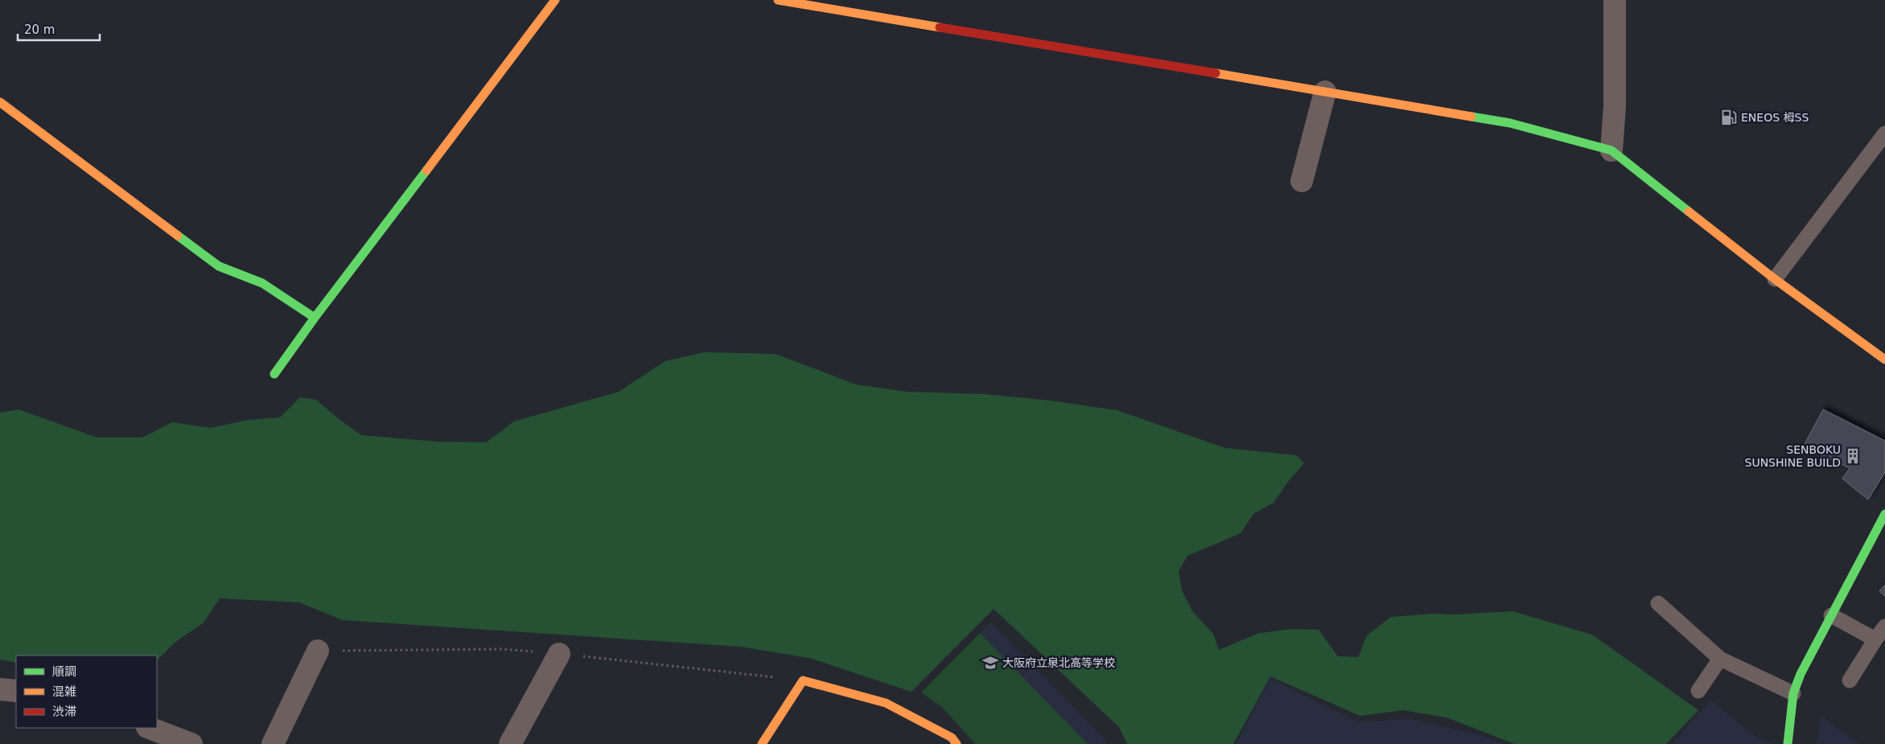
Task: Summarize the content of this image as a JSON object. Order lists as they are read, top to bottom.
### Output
{
  "places": {
    "fuel station": ["ENEOS 栂SS"],
    "building": ["SENBOKU SUNSHINE BUILD"],
    "school or university": ["大阪府立泉北高等学校"]
  },
  "legend": ["順調", "混雑", "渋滞"],
  "scale_bar": "20 m"
}
